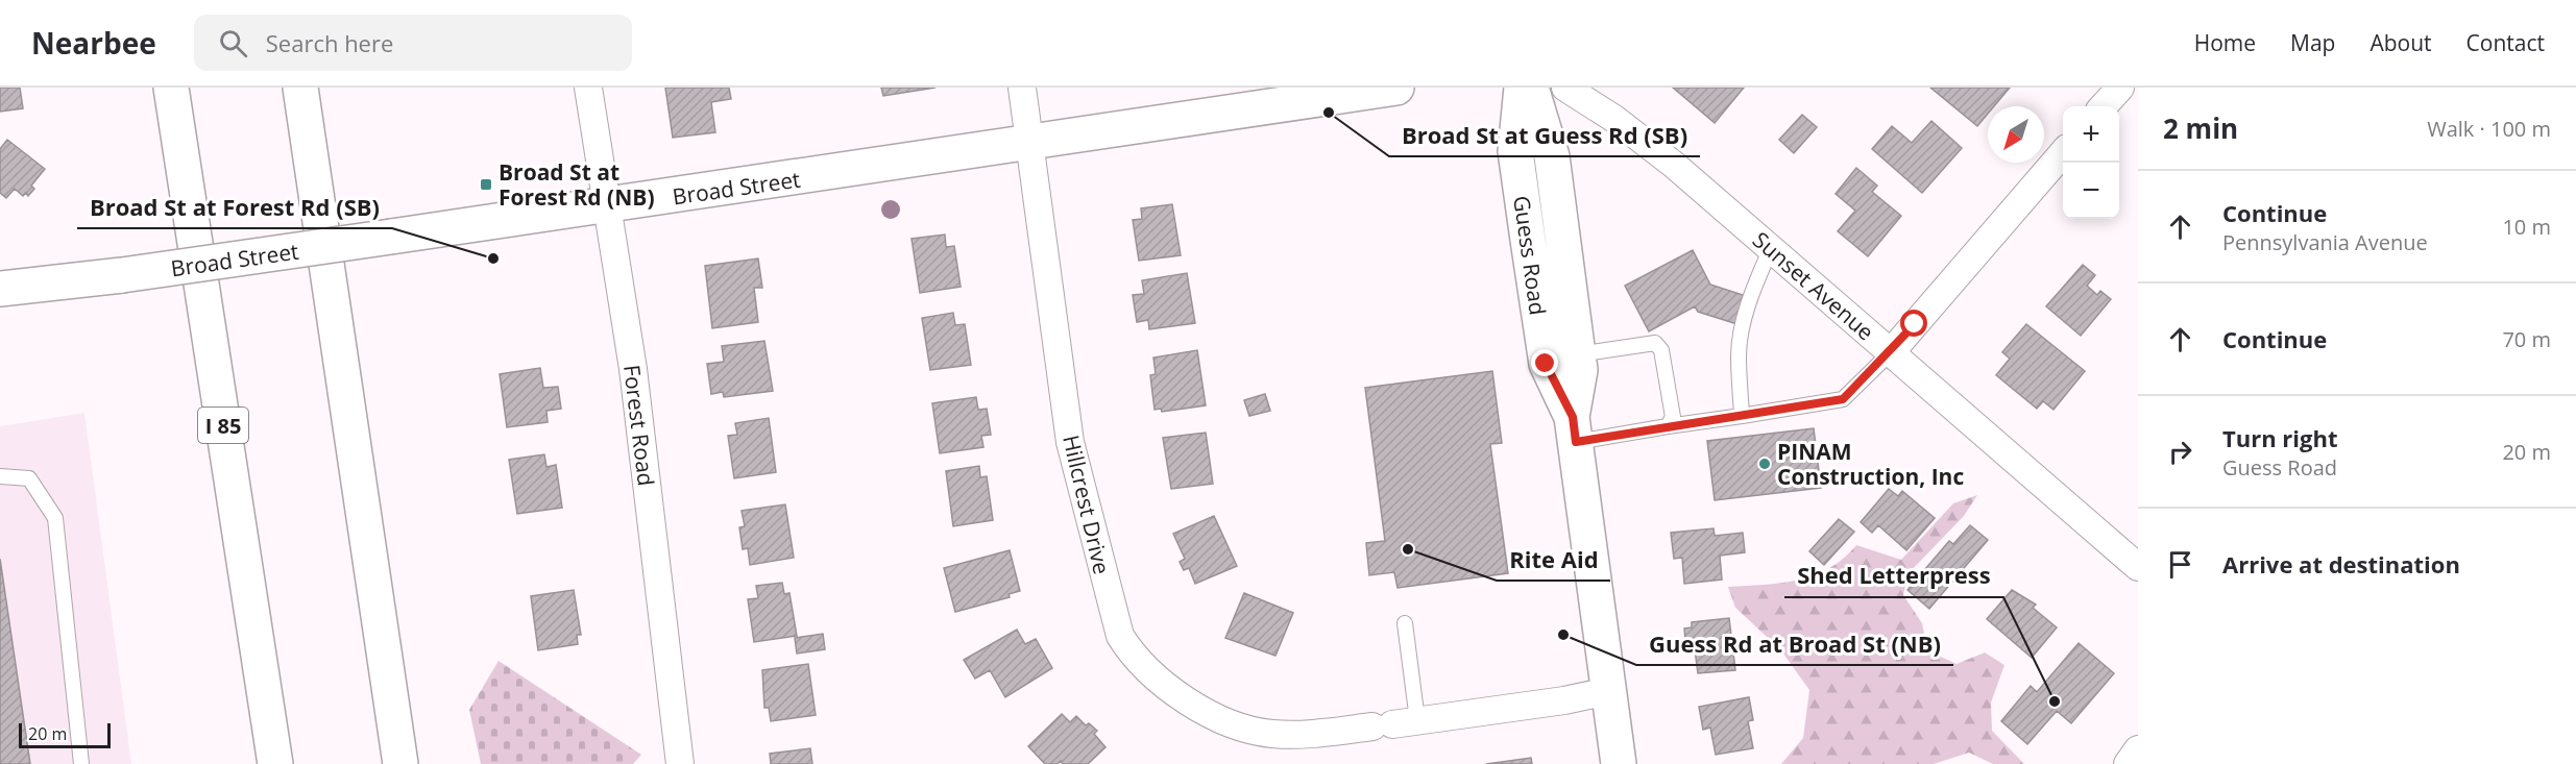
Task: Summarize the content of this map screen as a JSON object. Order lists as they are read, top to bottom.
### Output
{
  "streets": {
    "main road": ["Broad Street", "Guess Road", "I 85"],
    "street": ["Sunset Avenue", "Forest Road", "Hillcrest Drive"]
  },
  "crossings": [
    ["Broad Street", "Forest Road"],
    ["Broad Street", "Hillcrest Drive"],
    ["Guess Road", "Hillcrest Drive"]
  ],
  "places": {
    "other": [
      "Broad St at Guess Rd (SB)",
      "Broad St at Forest Rd (SB)",
      "PINAM Construction, Inc",
      "Rite Aid",
      "Guess Rd at Broad St (NB)",
      "Shed Letterpress"
    ],
    "transit": ["Broad St at Forest Rd (NB)"]
  },
  "scale_bar": "20 m",
  "north": "bottom left",
  "page": {
    "header": "Nearbee",
    "search": "Search here",
    "nav": [
      "Home",
      "Map",
      "About",
      "Contact"
    ],
    "heading": ["2 min", "Walk · 100 m"],
    "map_buttons": ["+", "−"],
    "list": [
      ["Continue", "Pennsylvania Avenue", "10 m"],
      ["Continue", "70 m"],
      ["Turn right", "Guess Road", "20 m"],
      "Arrive at destination"
    ],
    "scale": "20 m"
  }
}
